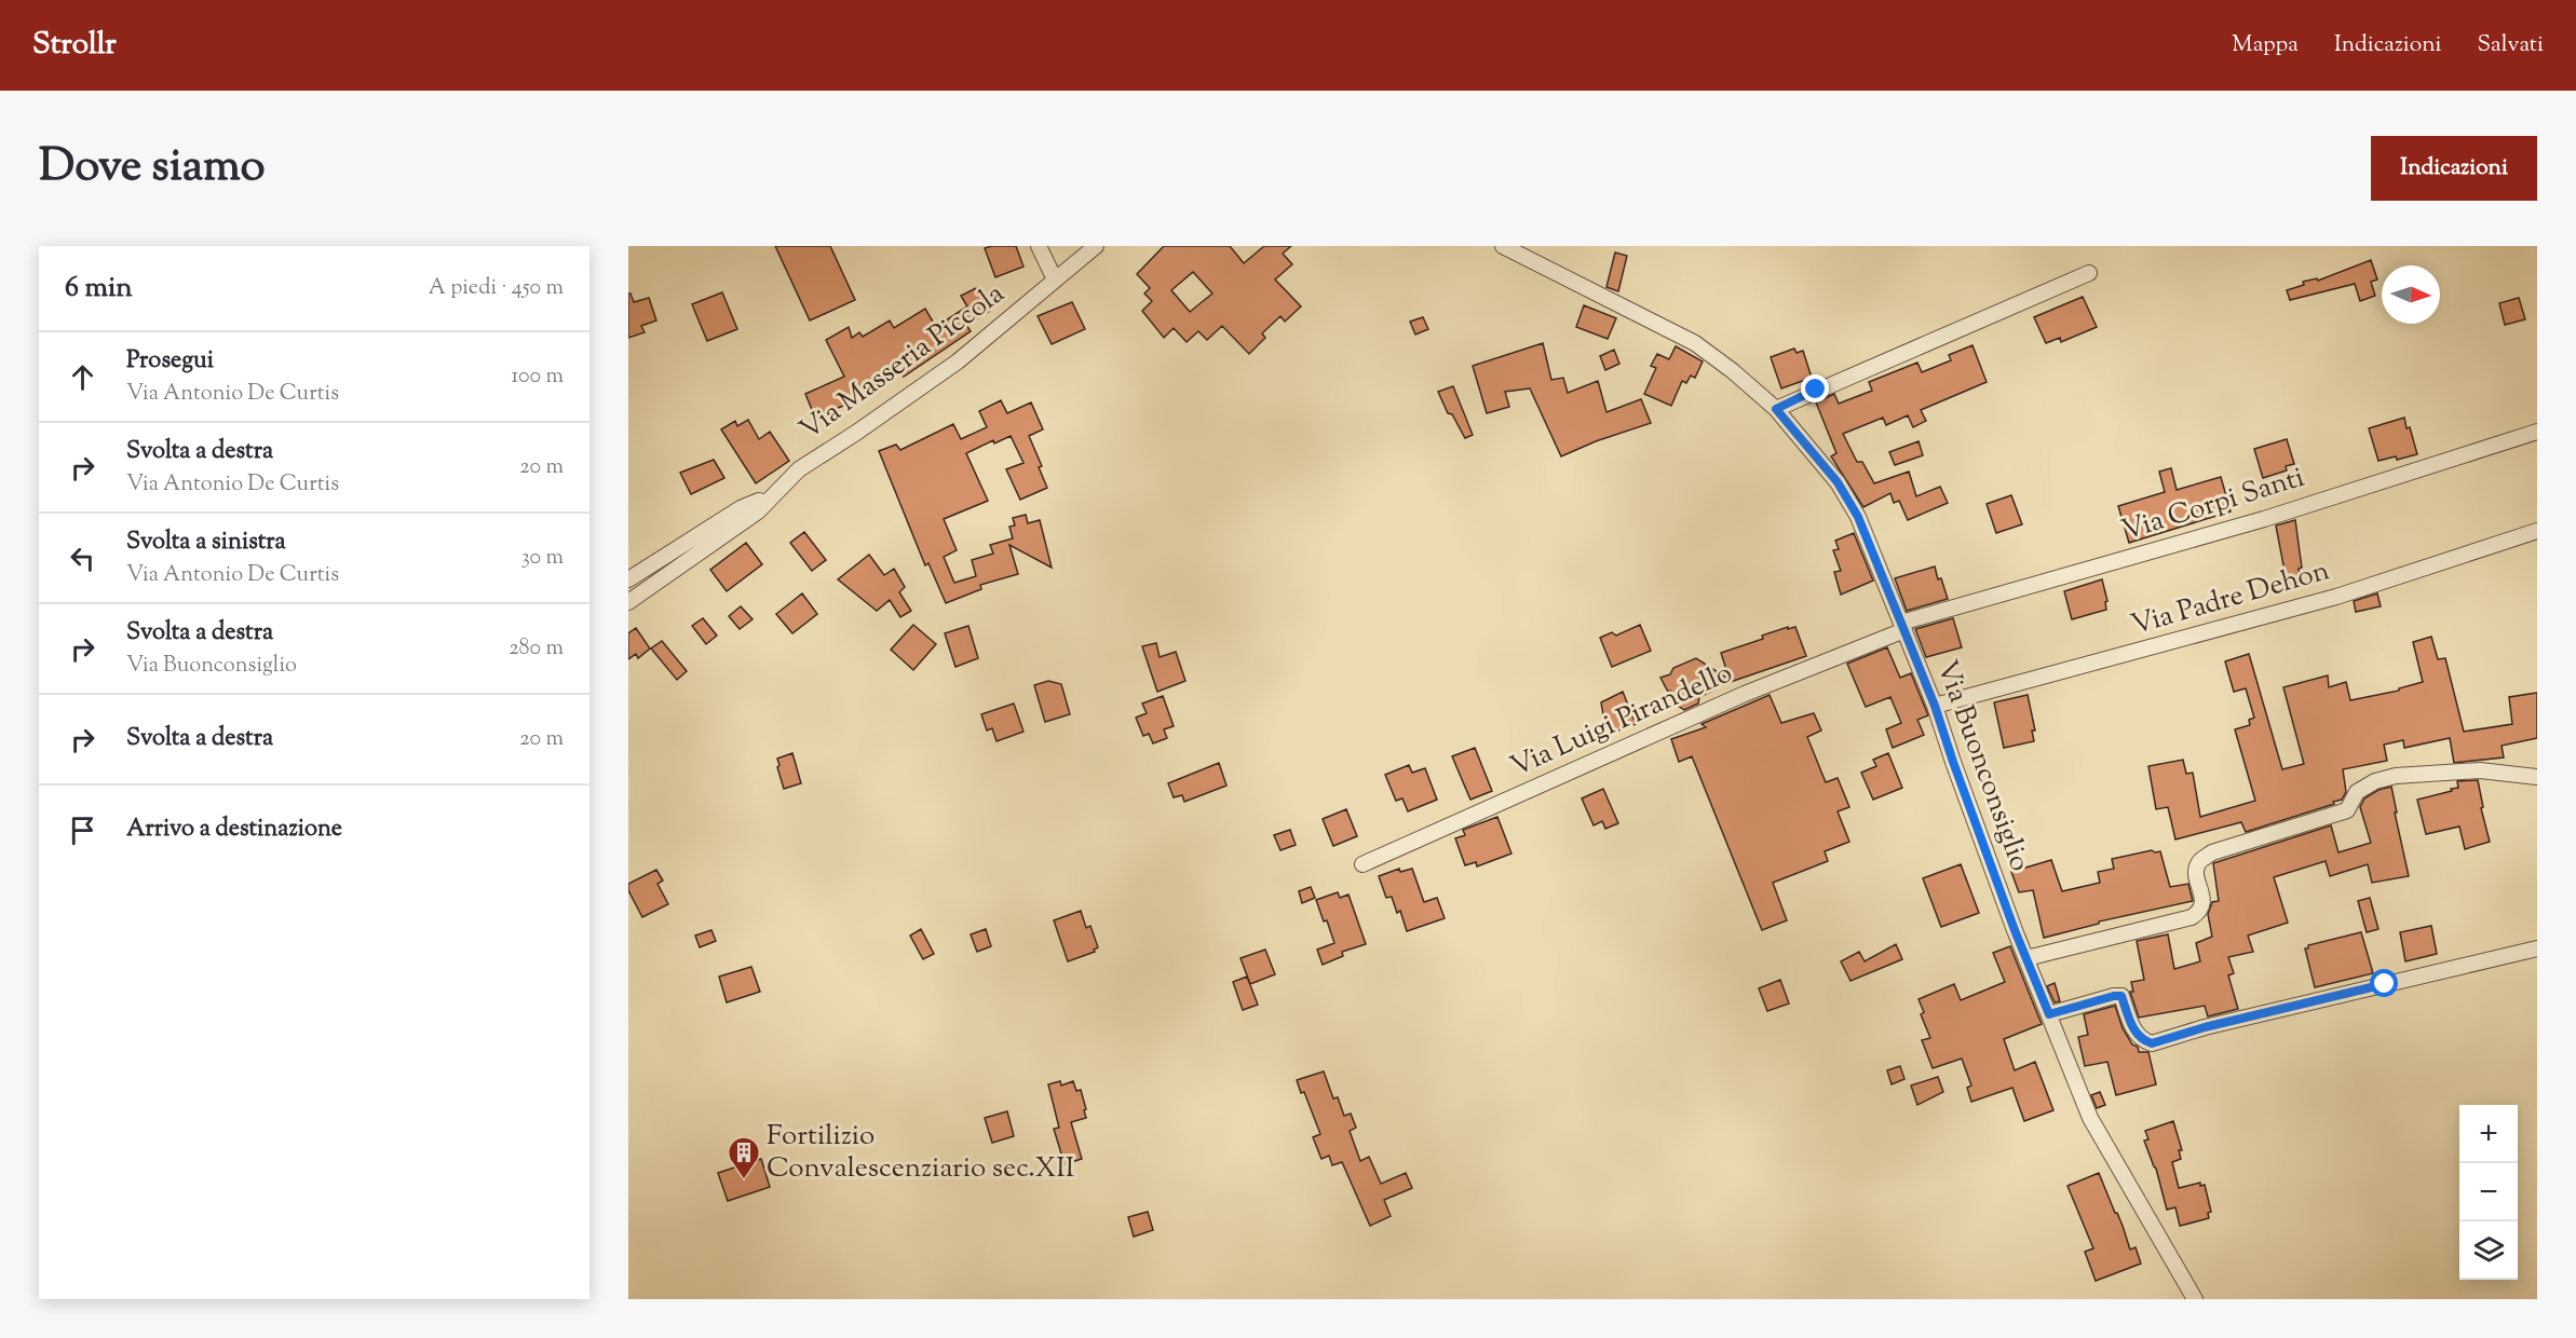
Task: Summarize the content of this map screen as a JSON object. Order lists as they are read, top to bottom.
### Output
{
  "streets": {
    "street": [
      "Via Masseria Piccola",
      "Via Corpi Santi",
      "Via Padre Dehon",
      "Via Luigi Pirandello",
      "Via Buonconsiglio"
    ]
  },
  "crossings": [
    ["Via Corpi Santi", "Via Luigi Pirandello"],
    ["Via Corpi Santi", "Via Buonconsiglio"],
    ["Via Padre Dehon", "Via Buonconsiglio"],
    ["Via Luigi Pirandello", "Via Buonconsiglio"]
  ],
  "places": {
    "building": ["Fortilizio Convalescenziario sec.XII"]
  },
  "north": "right",
  "page": {
    "header": "Strollr",
    "nav": ["Mappa", "Indicazioni", "Salvati"],
    "title": "Dove siamo",
    "buttons": "Indicazioni",
    "heading": ["6 min", "A piedi · 450 m"],
    "list": [
      ["Prosegui", "Via Antonio De Curtis", "100 m"],
      ["Svolta a destra", "Via Antonio De Curtis", "20 m"],
      ["Svolta a sinistra", "Via Antonio De Curtis", "30 m"],
      ["Svolta a destra", "Via Buonconsiglio", "280 m"],
      ["Svolta a destra", "20 m"],
      "Arrivo a destinazione"
    ],
    "map_buttons": ["+", "−"]
  }
}
